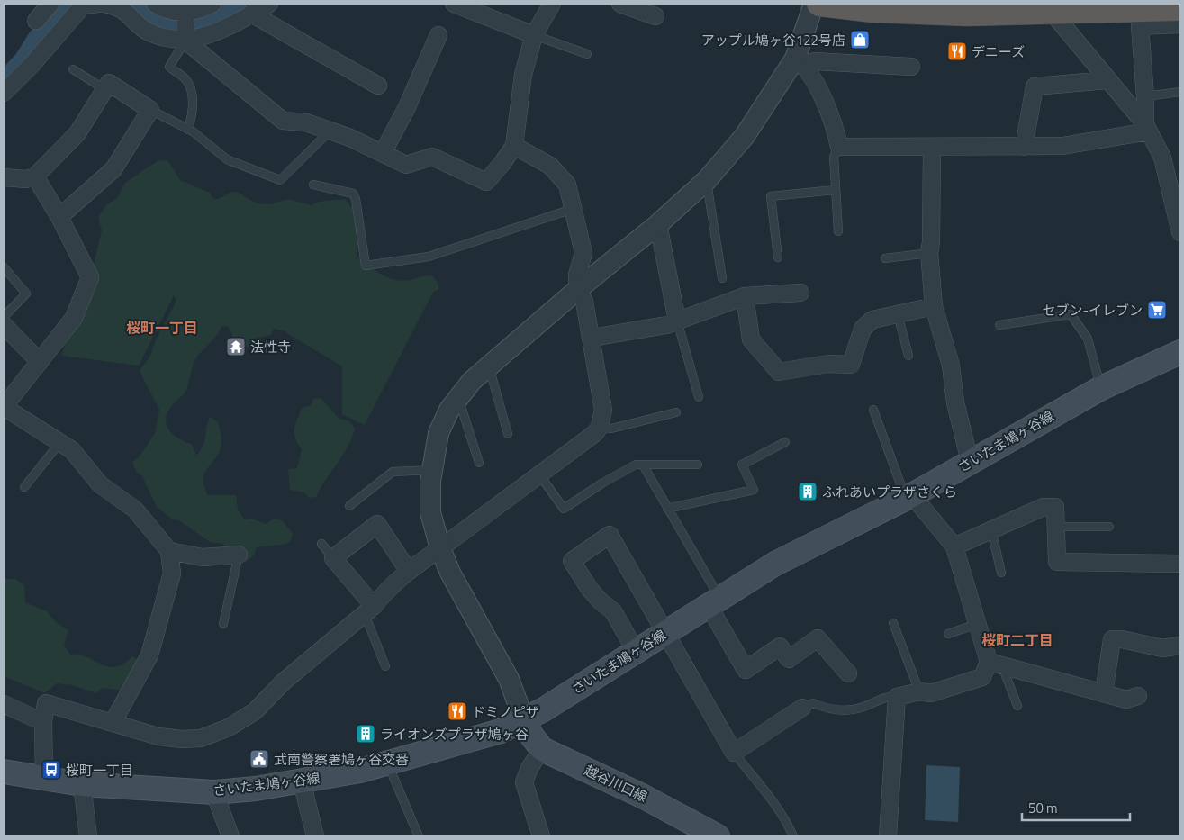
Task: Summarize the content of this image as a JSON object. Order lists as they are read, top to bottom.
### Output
{
  "streets": {
    "main road": ["さいたま鳩ヶ谷線", "越谷川口線"]
  },
  "districts": ["桜町一丁目", "桜町二丁目"],
  "places": {
    "shop": ["アップル鳩ヶ谷122号店"],
    "restaurant": ["デニーズ", "ドミノピザ"],
    "supermarket": ["セブン-イレブン"],
    "temple": ["法性寺"],
    "building": ["ふれあいプラザさくら", "ライオンズプラザ鳩ヶ谷"],
    "public building": ["武南警察署鳩ヶ谷交番"],
    "bus stop": ["桜町一丁目"]
  },
  "scale_bar": "50 m"
}
